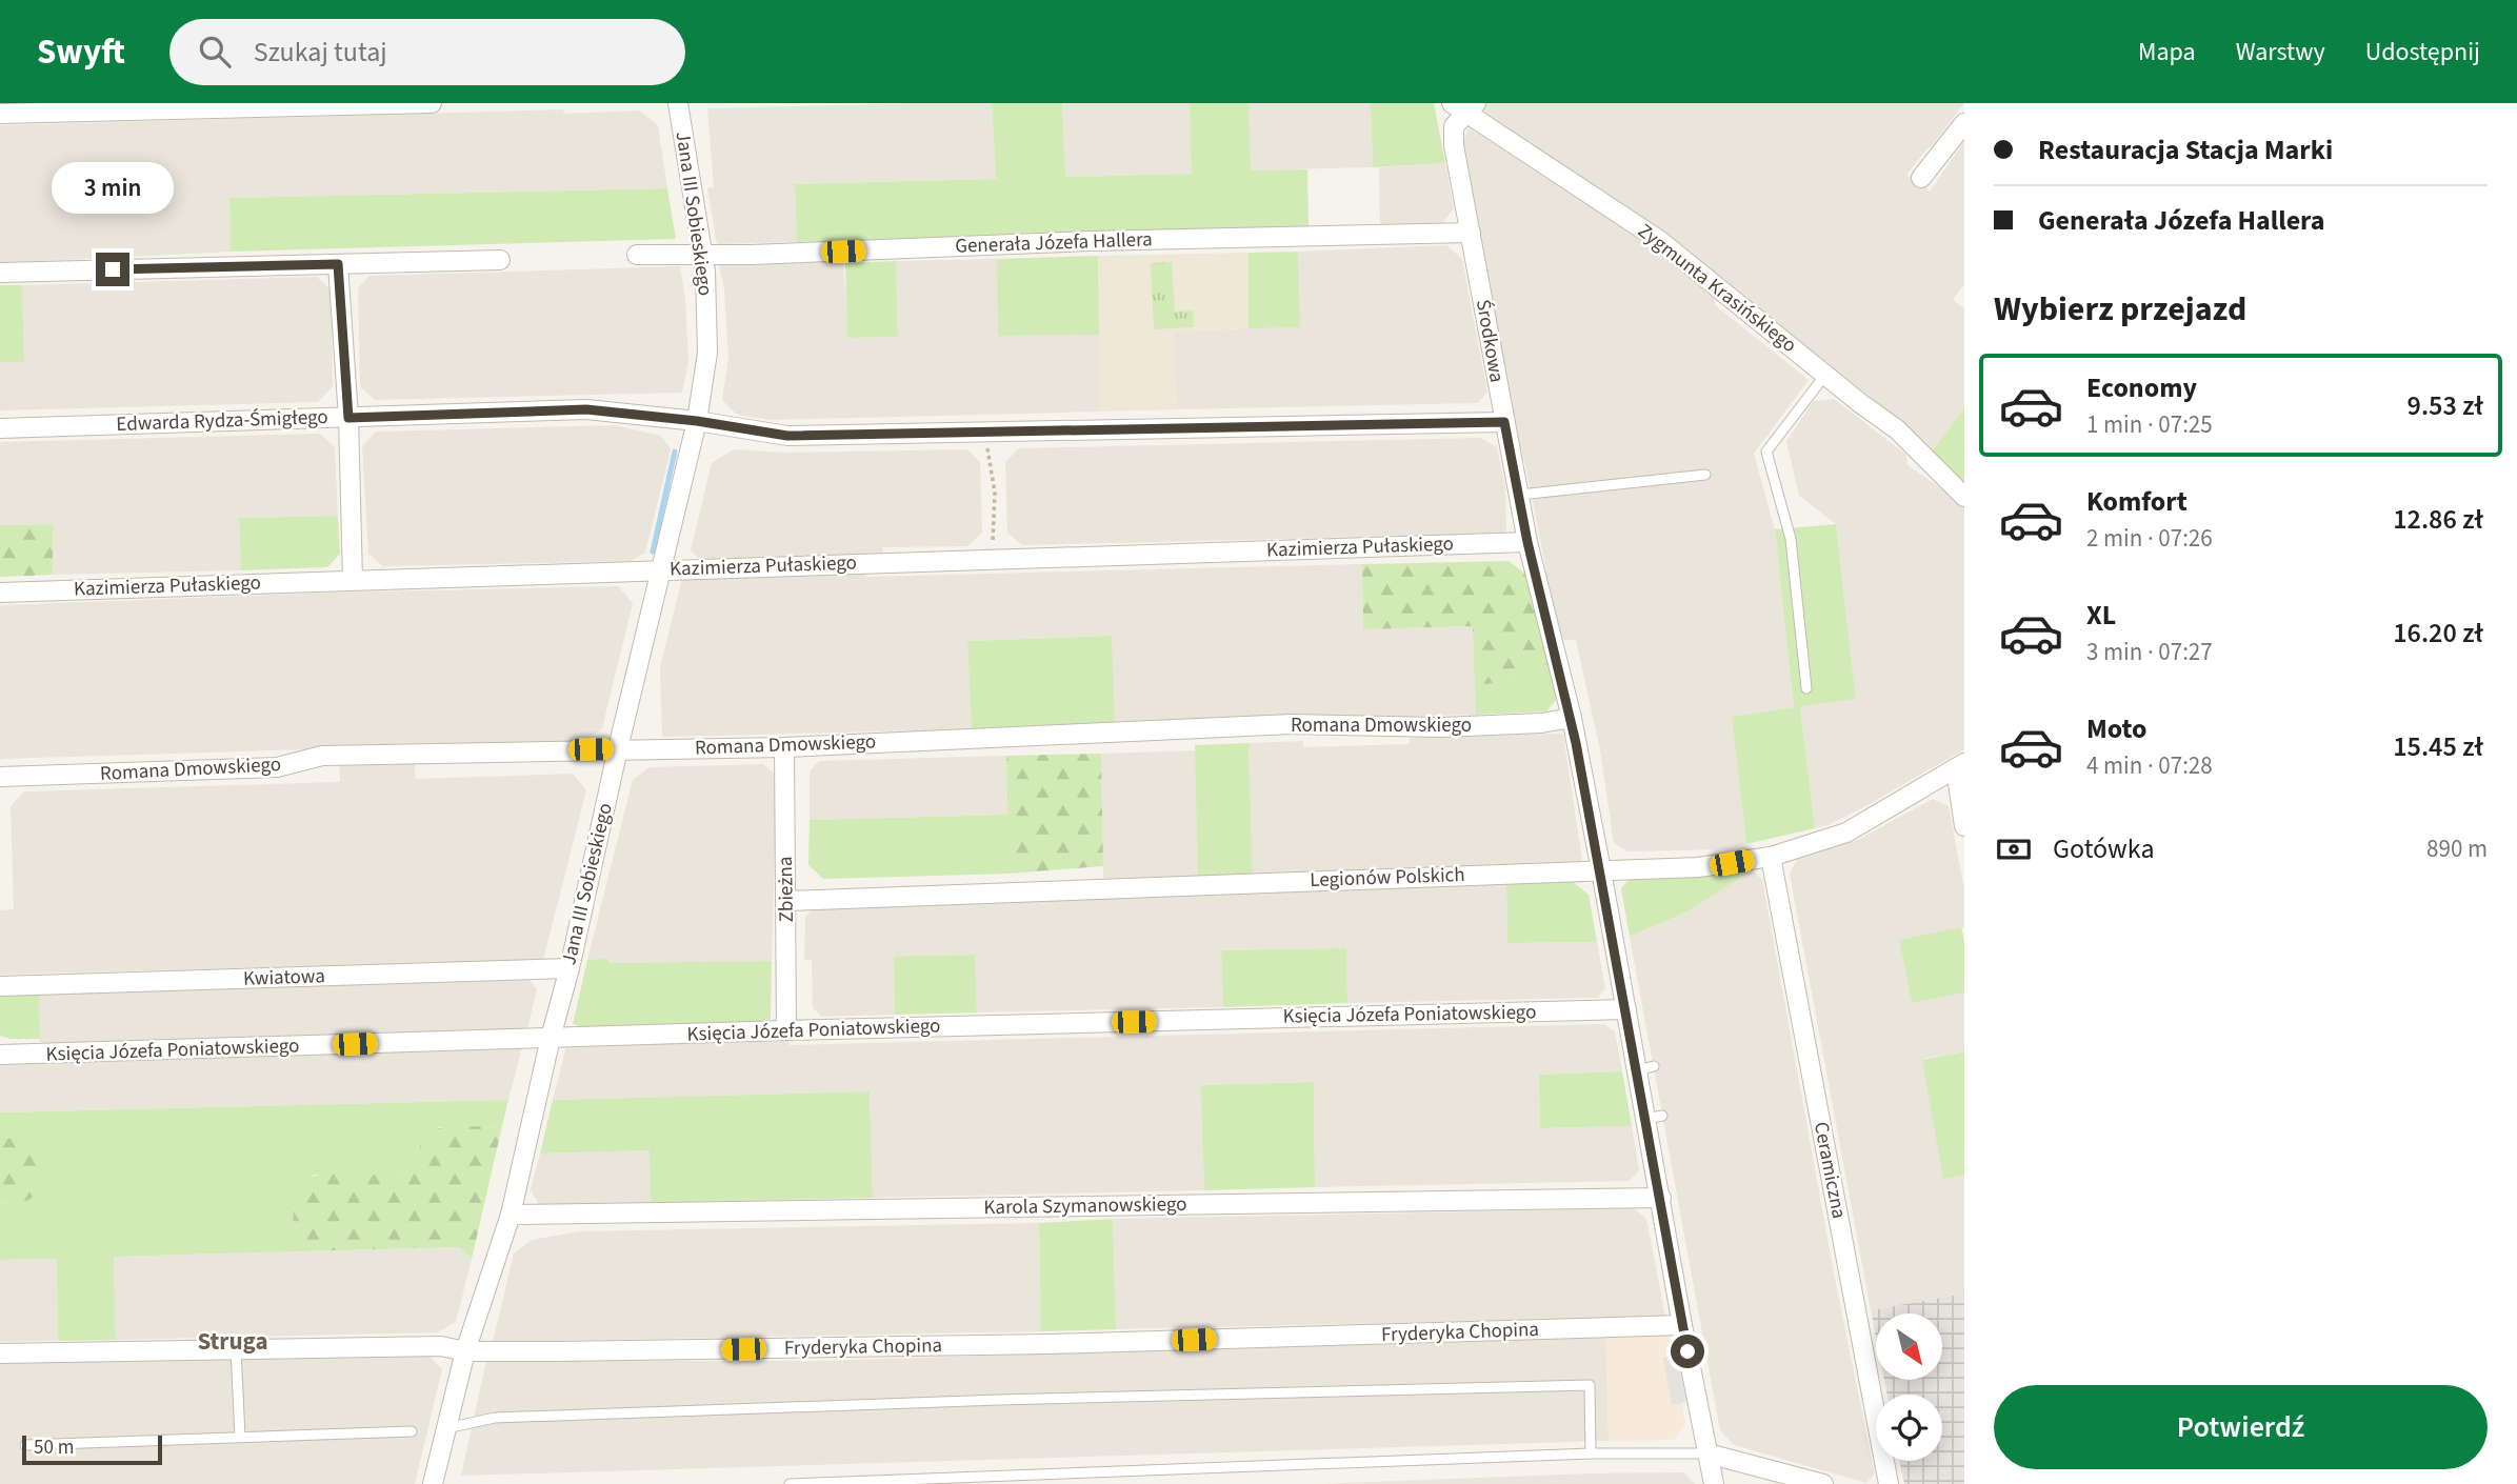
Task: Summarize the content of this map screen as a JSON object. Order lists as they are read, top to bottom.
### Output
{
  "streets": {
    "street": [
      "Jana III Sobieskiego",
      "Generała Józefa Hallera",
      "Zygmunta Krasińskiego",
      "Środkowa",
      "Edwarda Rydza-Śmigłego",
      "Kazimierza Pułaskiego",
      "Romana Dmowskiego",
      "Legionów Polskich",
      "Zbieżna",
      "Kwiatowa",
      "Księcia Józefa Poniatowskiego",
      "Ceramiczna",
      "Karola Szymanowskiego",
      "Fryderyka Chopina"
    ]
  },
  "crossings": [
    ["Jana III Sobieskiego", "Generała Józefa Hallera"],
    ["Jana III Sobieskiego", "Edwarda Rydza-Śmigłego"],
    ["Jana III Sobieskiego", "Kazimierza Pułaskiego"],
    ["Jana III Sobieskiego", "Romana Dmowskiego"],
    ["Jana III Sobieskiego", "Kwiatowa"],
    ["Jana III Sobieskiego", "Księcia Józefa Poniatowskiego"],
    ["Jana III Sobieskiego", "Karola Szymanowskiego"],
    ["Jana III Sobieskiego", "Fryderyka Chopina"],
    ["Generała Józefa Hallera", "Środkowa"],
    ["Zygmunta Krasińskiego", "Środkowa"],
    ["Środkowa", "Edwarda Rydza-Śmigłego"],
    ["Środkowa", "Kazimierza Pułaskiego"],
    ["Środkowa", "Romana Dmowskiego"],
    ["Środkowa", "Legionów Polskich"],
    ["Środkowa", "Księcia Józefa Poniatowskiego"],
    ["Środkowa", "Karola Szymanowskiego"],
    ["Środkowa", "Fryderyka Chopina"],
    ["Romana Dmowskiego", "Zbieżna"],
    ["Legionów Polskich", "Zbieżna"],
    ["Legionów Polskich", "Ceramiczna"],
    ["Zbieżna", "Księcia Józefa Poniatowskiego"]
  ],
  "districts": ["Struga"],
  "scale_bar": "50 m",
  "north": "bottom right",
  "page": {
    "header": "Swyft",
    "search": "Szukaj tutaj",
    "nav": ["Mapa", "Warstwy", "Udostępnij"],
    "banner": ["Restauracja Stacja Marki", "Generała Józefa Hallera"],
    "bubble": "3 min",
    "heading": "Wybierz przejazd",
    "list": [
      {
        "name": "Economy",
        "note": "1 min · 07:25",
        "value": "9.53 zł"
      },
      {
        "name": "Komfort",
        "note": "2 min · 07:26",
        "value": "12.86 zł"
      },
      {
        "name": "XL",
        "note": "3 min · 07:27",
        "value": "16.20 zł"
      },
      {
        "name": "Moto",
        "note": "4 min · 07:28",
        "value": "15.45 zł"
      }
    ],
    "pay": ["Gotówka", "890 m"],
    "buttons": "Potwierdź",
    "scale": "50 m"
  }
}
